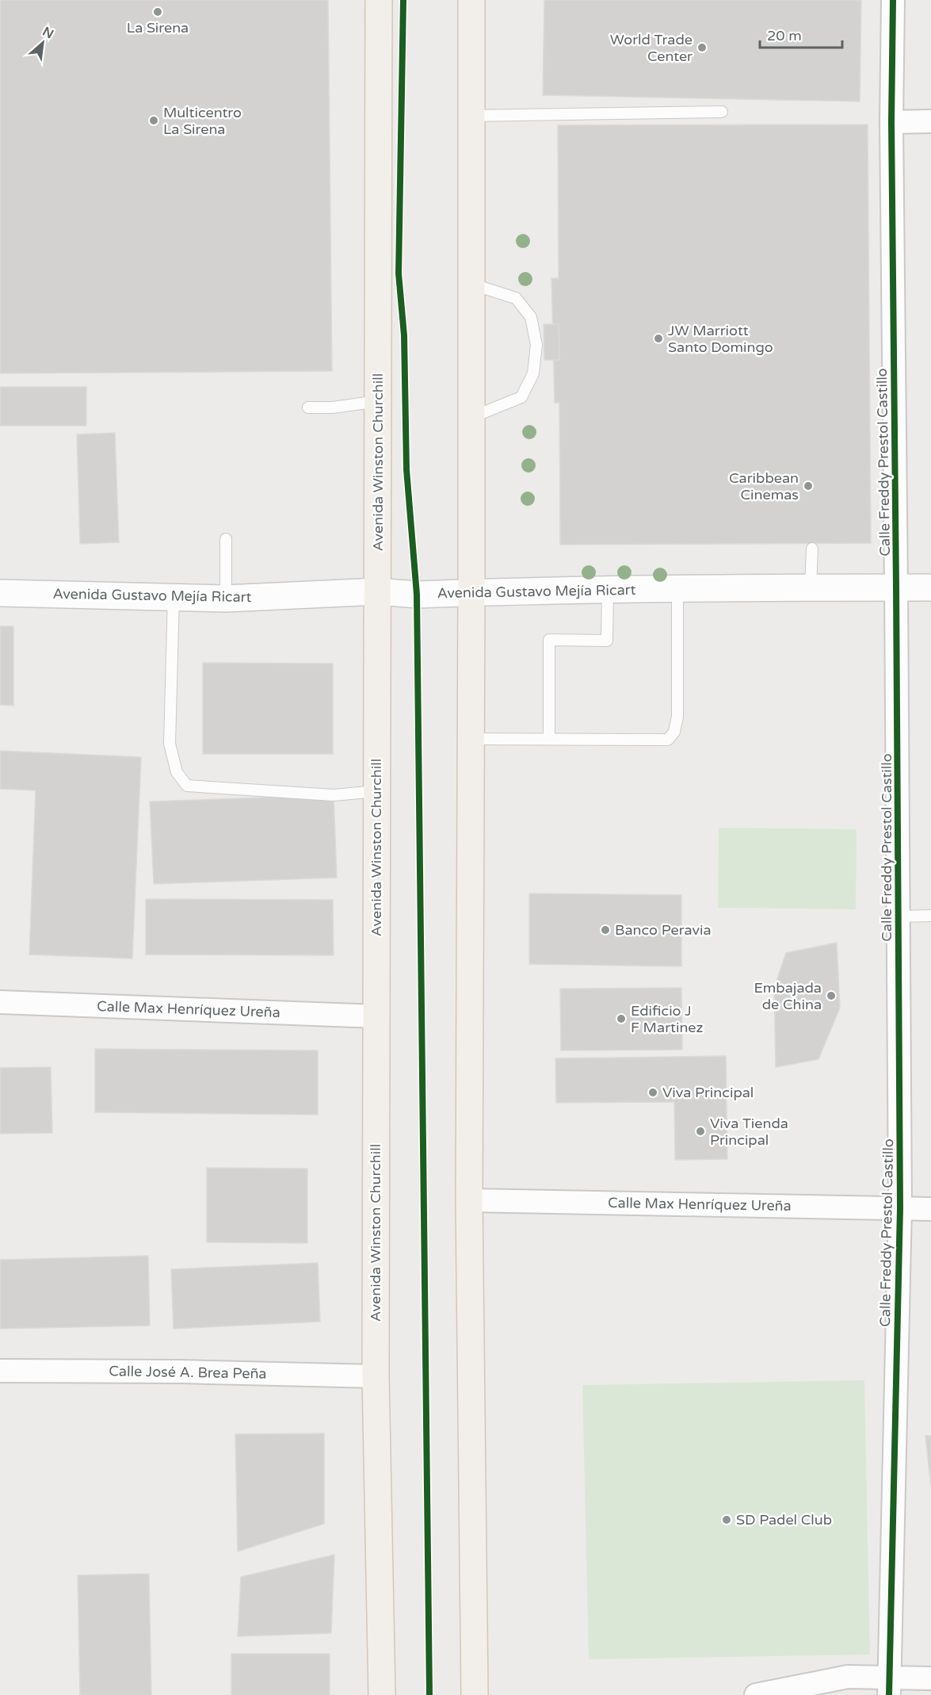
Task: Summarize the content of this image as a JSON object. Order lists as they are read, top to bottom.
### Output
{
  "streets": {
    "main road": ["Avenida Winston Churchill"],
    "street": [
      "Calle Freddy Prestol Castillo",
      "Avenida Gustavo Mejía Ricart",
      "Calle Max Henríquez Ureña",
      "Calle José A. Brea Peña"
    ]
  },
  "crossings": [
    ["Avenida Winston Churchill", "Avenida Gustavo Mejía Ricart"],
    ["Avenida Winston Churchill", "Calle Max Henríquez Ureña"],
    ["Avenida Winston Churchill", "Calle José A. Brea Peña"],
    ["Calle Freddy Prestol Castillo", "Avenida Gustavo Mejía Ricart"],
    ["Calle Freddy Prestol Castillo", "Calle Max Henríquez Ureña"]
  ],
  "places": [
    "La Sirena",
    "World Trade Center",
    "Multicentro La Sirena",
    "JW Marriott Santo Domingo",
    "Caribbean Cinemas",
    "Banco Peravia",
    "Embajada de China",
    "Edificio J F Martinez",
    "Viva Principal",
    "Viva Tienda Principal",
    "SD Padel Club"
  ],
  "scale_bar": "20 m",
  "north": "top right"
}
